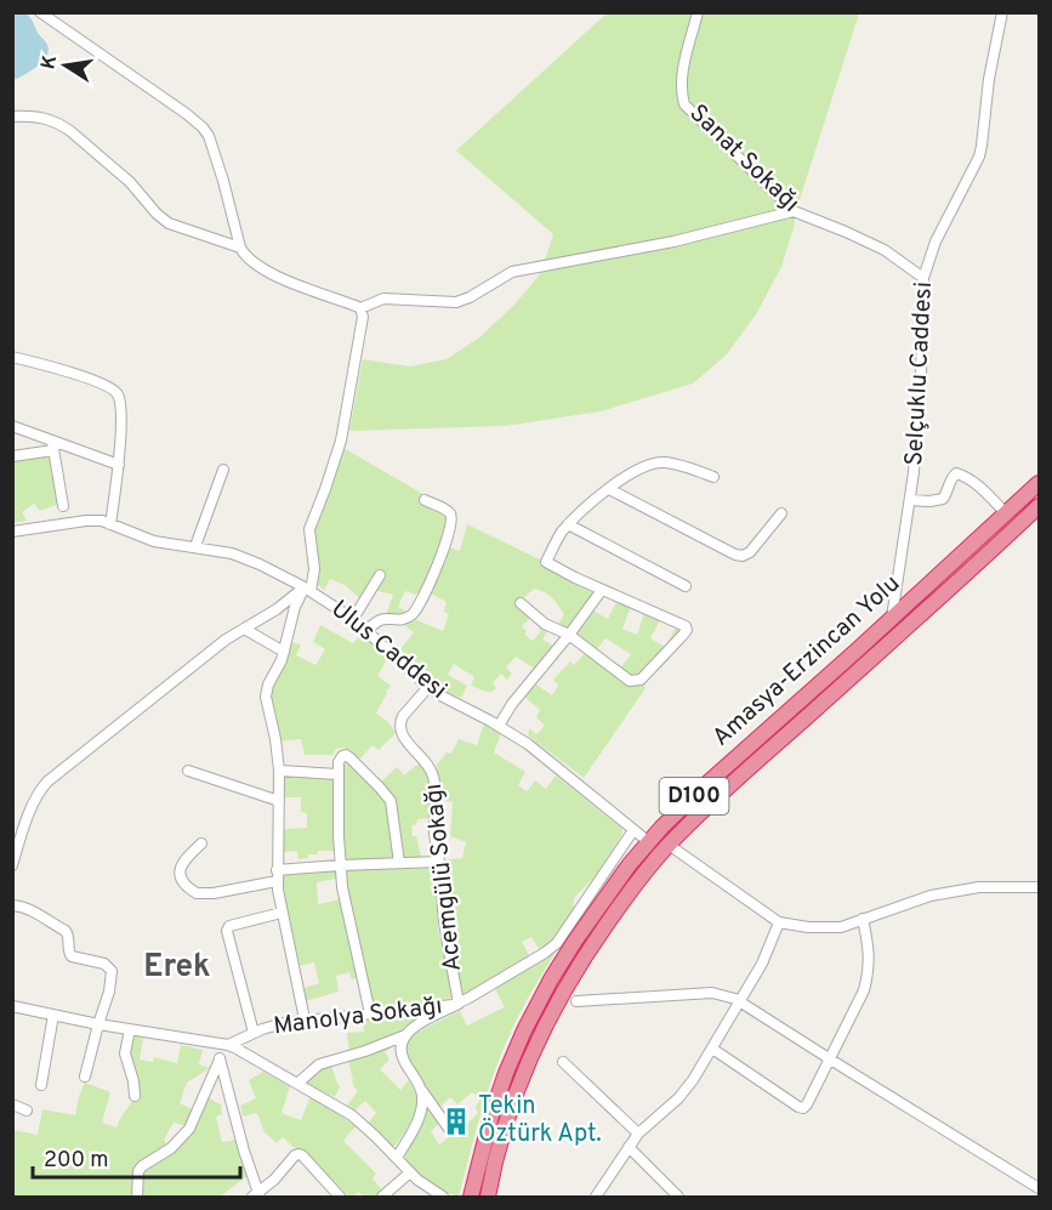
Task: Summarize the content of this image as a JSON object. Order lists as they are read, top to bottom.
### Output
{
  "streets": {
    "highway": ["Amasya-Erzincan Yolu", "D100"],
    "street": [
      "Sanat Sokağı",
      "Selçuklu Caddesi",
      "Ulus Caddesi",
      "Acemgülü Sokağı",
      "Manolya Sokağı"
    ]
  },
  "crossings": [
    ["Sanat Sokağı", "Selçuklu Caddesi"],
    ["Selçuklu Caddesi", "Amasya-Erzincan Yolu"],
    ["Ulus Caddesi", "Amasya-Erzincan Yolu"],
    ["Ulus Caddesi", "Acemgülü Sokağı"],
    ["Ulus Caddesi", "Manolya Sokağı"],
    ["Acemgülü Sokağı", "Manolya Sokağı"]
  ],
  "districts": ["Erek"],
  "places": {
    "building": ["Tekin Öztürk Apt."]
  },
  "scale_bar": "200 m",
  "north": "left"
}
